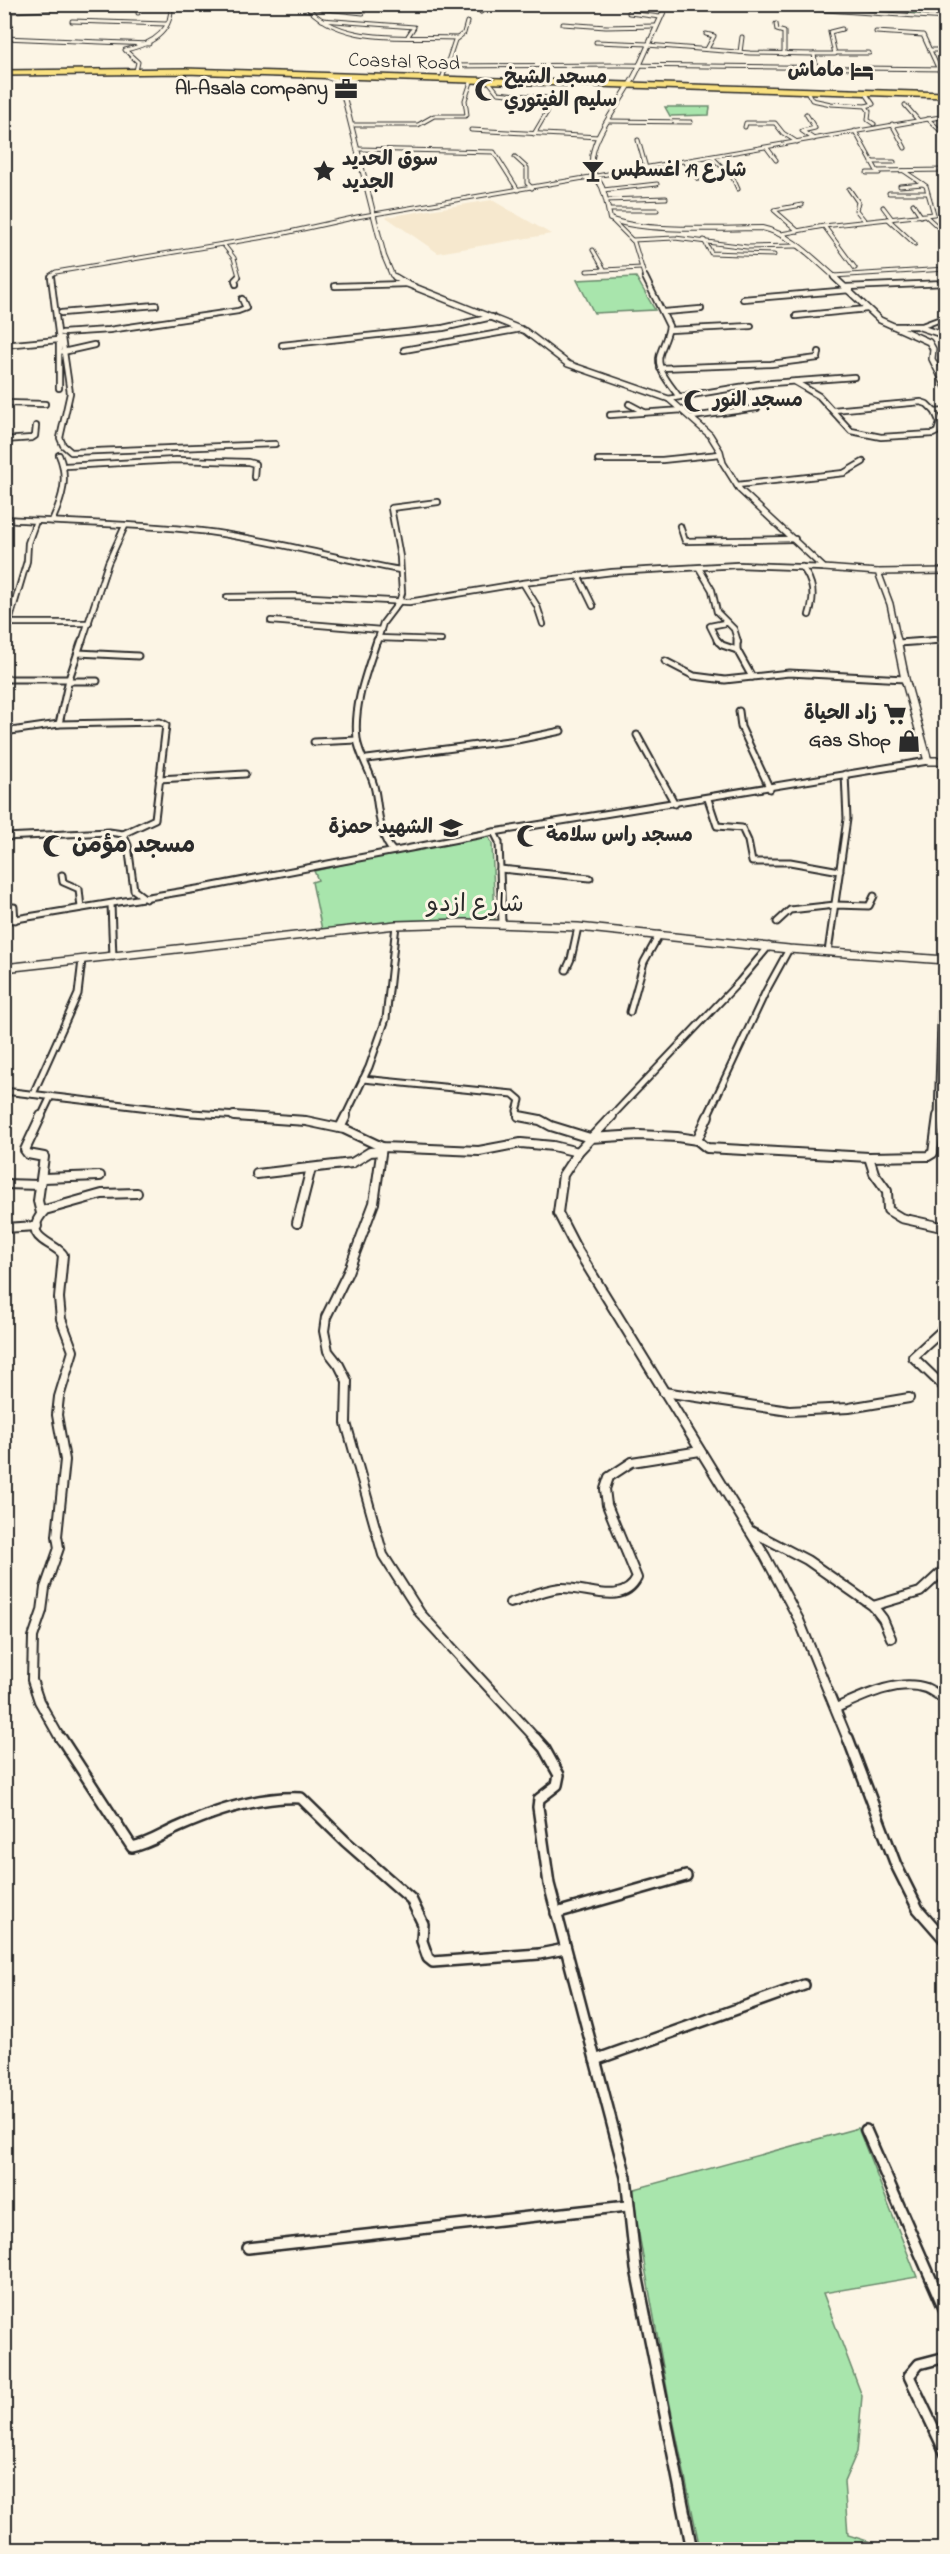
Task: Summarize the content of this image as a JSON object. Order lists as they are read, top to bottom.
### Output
{
  "streets": {
    "highway": ["Coastal Road"],
    "street": ["شارع ازدو"]
  },
  "places": {
    "hotel": ["ماماش"],
    "office": ["Al-Asala company"],
    "mosque": [
      "مسجد الشيخ سليم الفيتوري",
      "مسجد النور",
      "مسجد راس سلامة",
      "مسجد مؤمن"
    ],
    "place": ["سوق الحديد الجديد"],
    "bar": ["شارع 19 اغسطس"],
    "supermarket": ["زاد الحياة"],
    "shop": ["Gas Shop"],
    "school or university": ["الشهيد حمزة"]
  }
}
